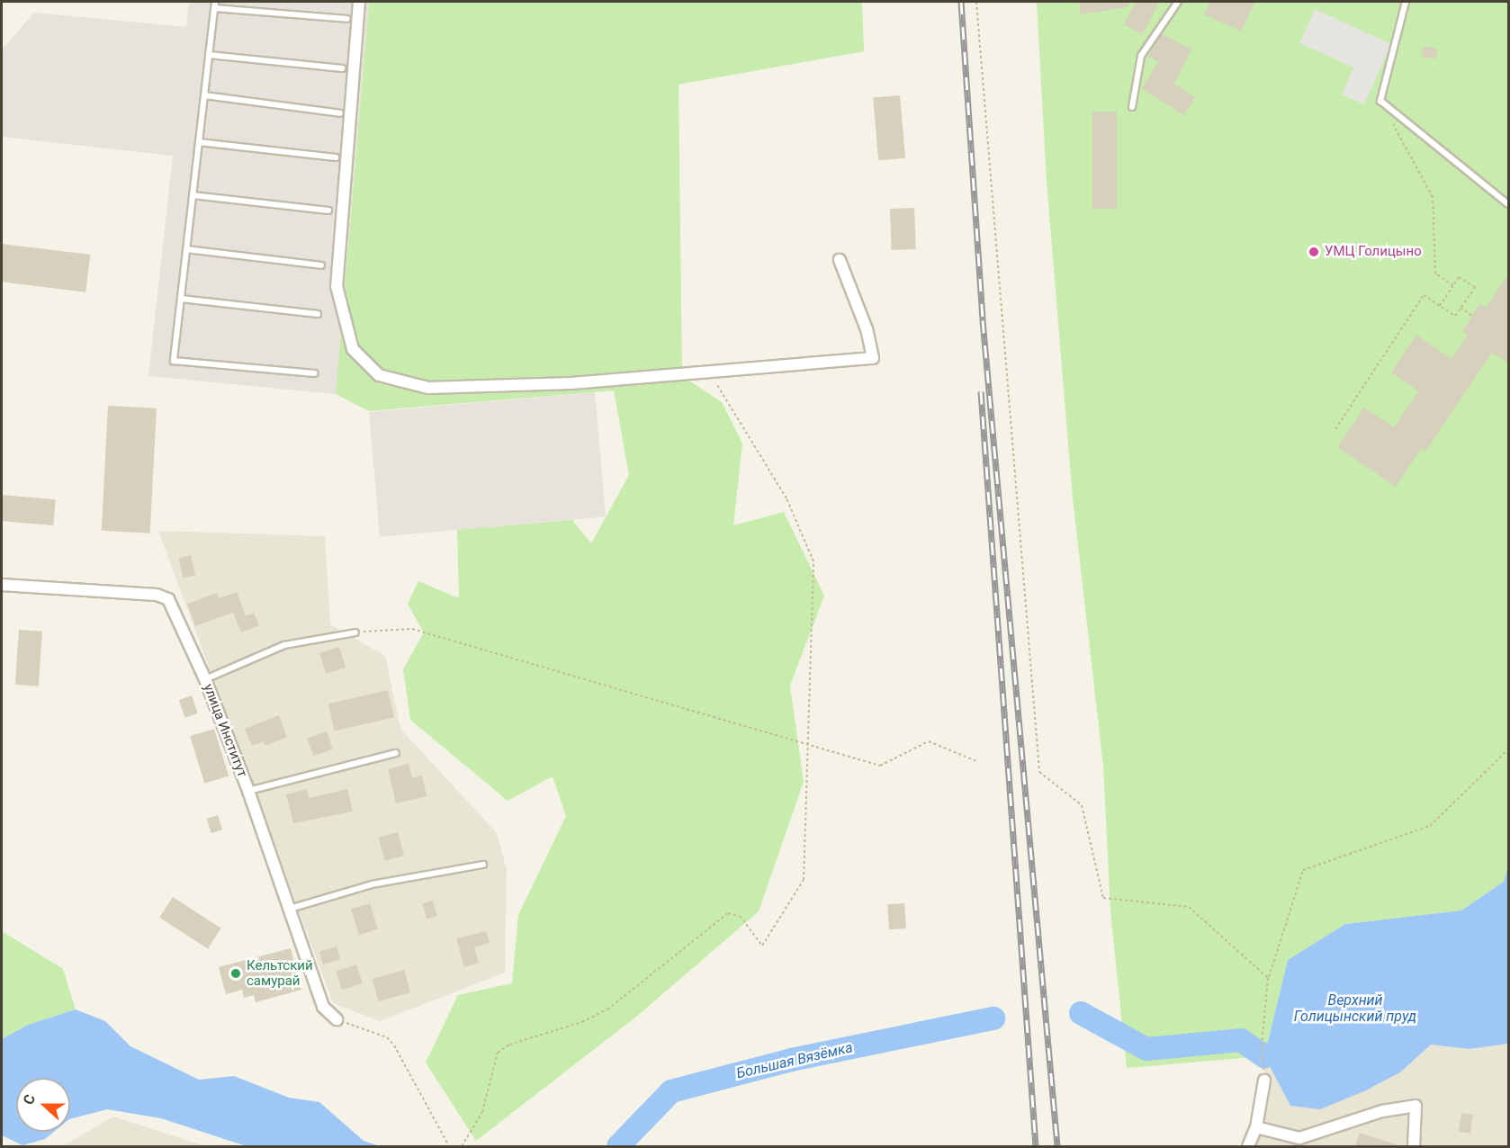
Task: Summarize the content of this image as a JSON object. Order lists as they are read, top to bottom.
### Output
{
  "streets": {
    "street": ["улица Институт"]
  },
  "water": ["Верхний Голицынский пруд", "Большая Вязёмка"],
  "places": ["УМЦ Голицыно", "Кельтский самурай"],
  "north": "left"
}
